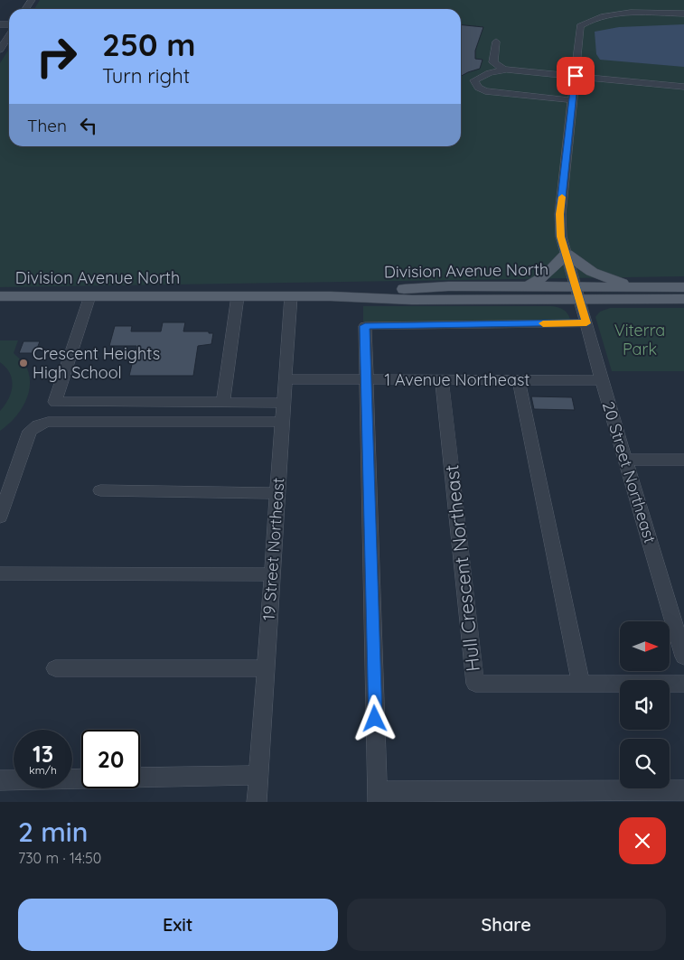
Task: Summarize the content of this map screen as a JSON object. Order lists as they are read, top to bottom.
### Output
{
  "streets": {
    "main road": ["Division Avenue North"],
    "street": [
      "1 Avenue Northeast",
      "20 Street Northeast",
      "19 Street Northeast",
      "Hull Crescent Northeast"
    ]
  },
  "crossings": [
    ["Division Avenue North", "20 Street Northeast"],
    ["Division Avenue North", "19 Street Northeast"],
    ["1 Avenue Northeast", "20 Street Northeast"],
    ["1 Avenue Northeast", "19 Street Northeast"],
    ["1 Avenue Northeast", "Hull Crescent Northeast"]
  ],
  "parks": ["Viterra Park"],
  "places": ["Crescent Heights High School"],
  "north": "right",
  "page": {
    "turn": ["250 m", "Turn right"],
    "then": "Then",
    "speed": "13 km/h",
    "limit": "20",
    "heading": ["2 min", "730 m · 14:50"],
    "buttons": ["Exit", "Share"]
  }
}
